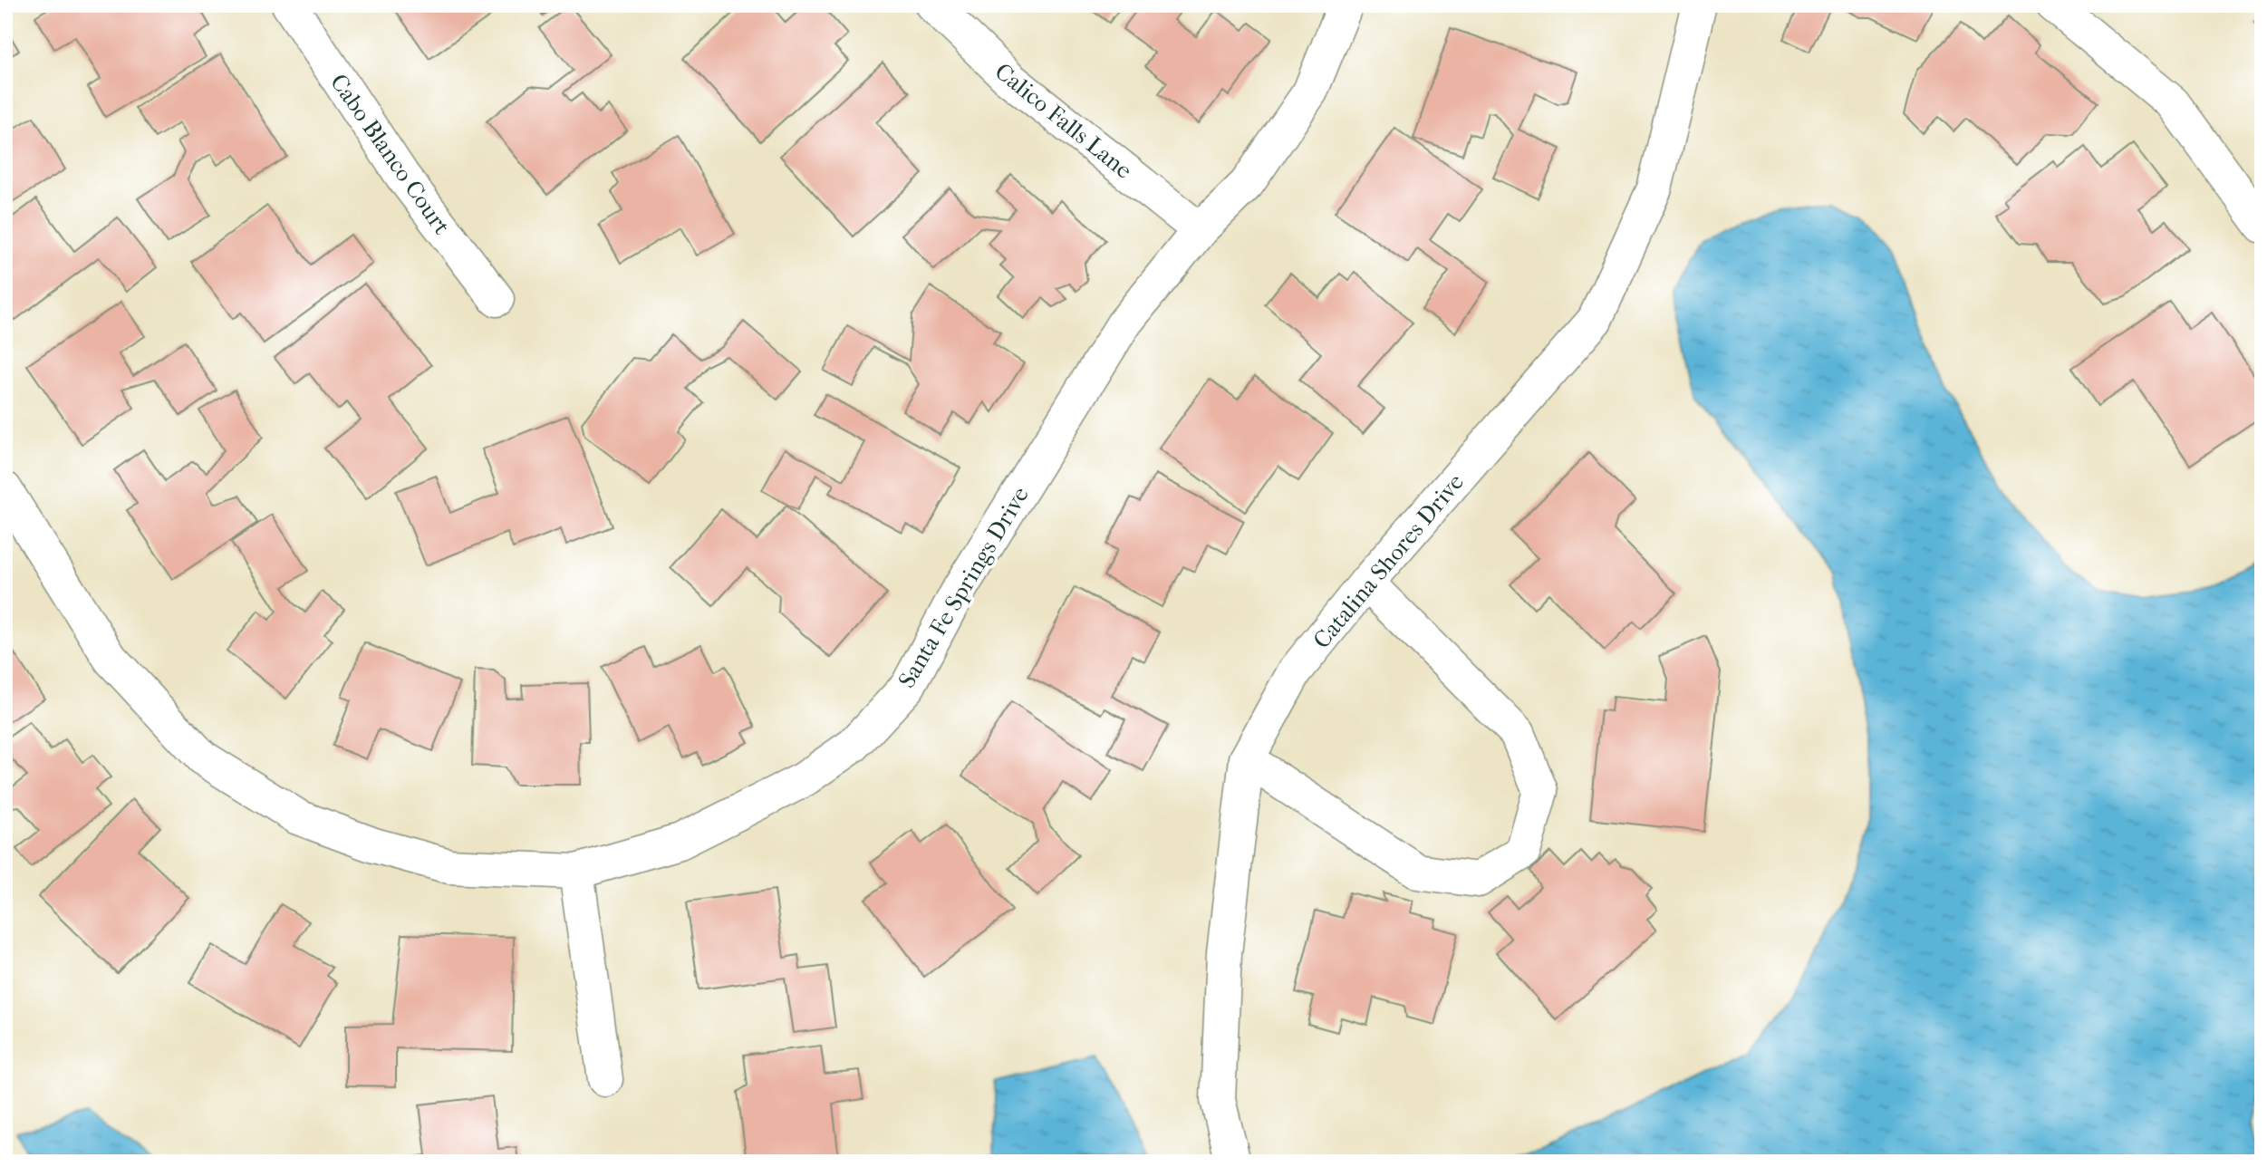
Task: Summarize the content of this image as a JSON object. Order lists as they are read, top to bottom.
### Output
{
  "streets": {
    "street": [
      "Calico Falls Lane",
      "Cabo Blanco Court",
      "Catalina Shores Drive",
      "Santa Fe Springs Drive"
    ]
  },
  "crossings": [
    ["Calico Falls Lane", "Santa Fe Springs Drive"]
  ]
}
